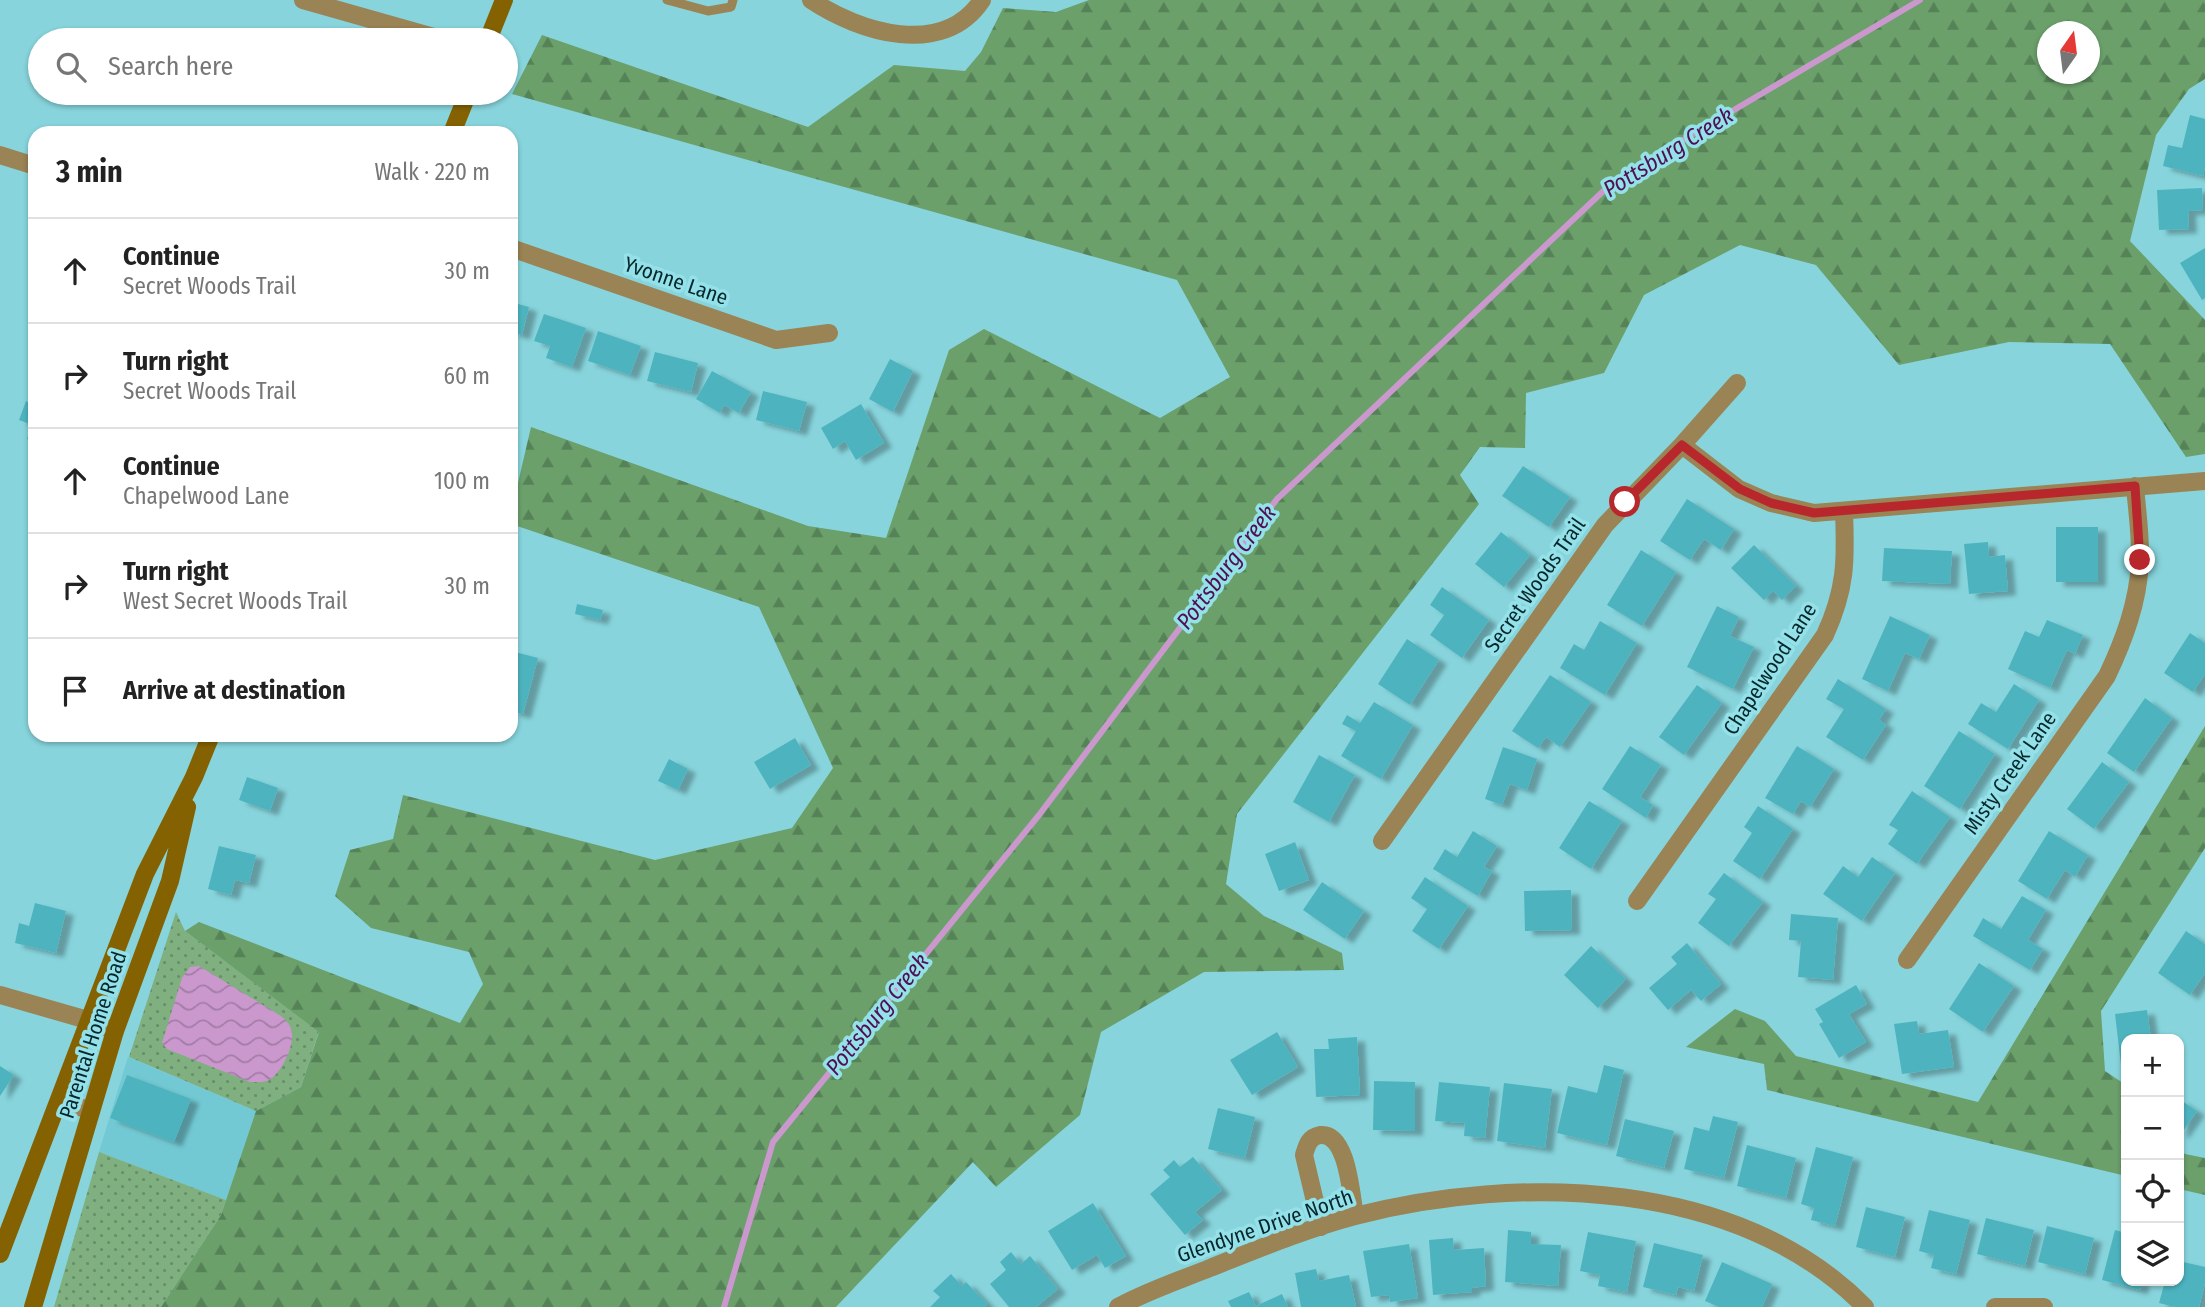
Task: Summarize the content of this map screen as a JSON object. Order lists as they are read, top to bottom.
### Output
{
  "streets": {
    "main road": ["Parental Home Road"],
    "street": [
      "Yvonne Lane",
      "Secret Woods Trail",
      "Chapelwood Lane",
      "Misty Creek Lane",
      "Glendyne Drive North"
    ]
  },
  "water": ["Pottsburg Creek"],
  "north": "top",
  "page": {
    "search": "Search here",
    "heading": ["3 min", "Walk · 220 m"],
    "list": [
      ["Continue", "Secret Woods Trail", "30 m"],
      ["Turn right", "Secret Woods Trail", "60 m"],
      ["Continue", "Chapelwood Lane", "100 m"],
      ["Turn right", "West Secret Woods Trail", "30 m"],
      "Arrive at destination"
    ],
    "map_buttons": ["+", "−"]
  }
}
